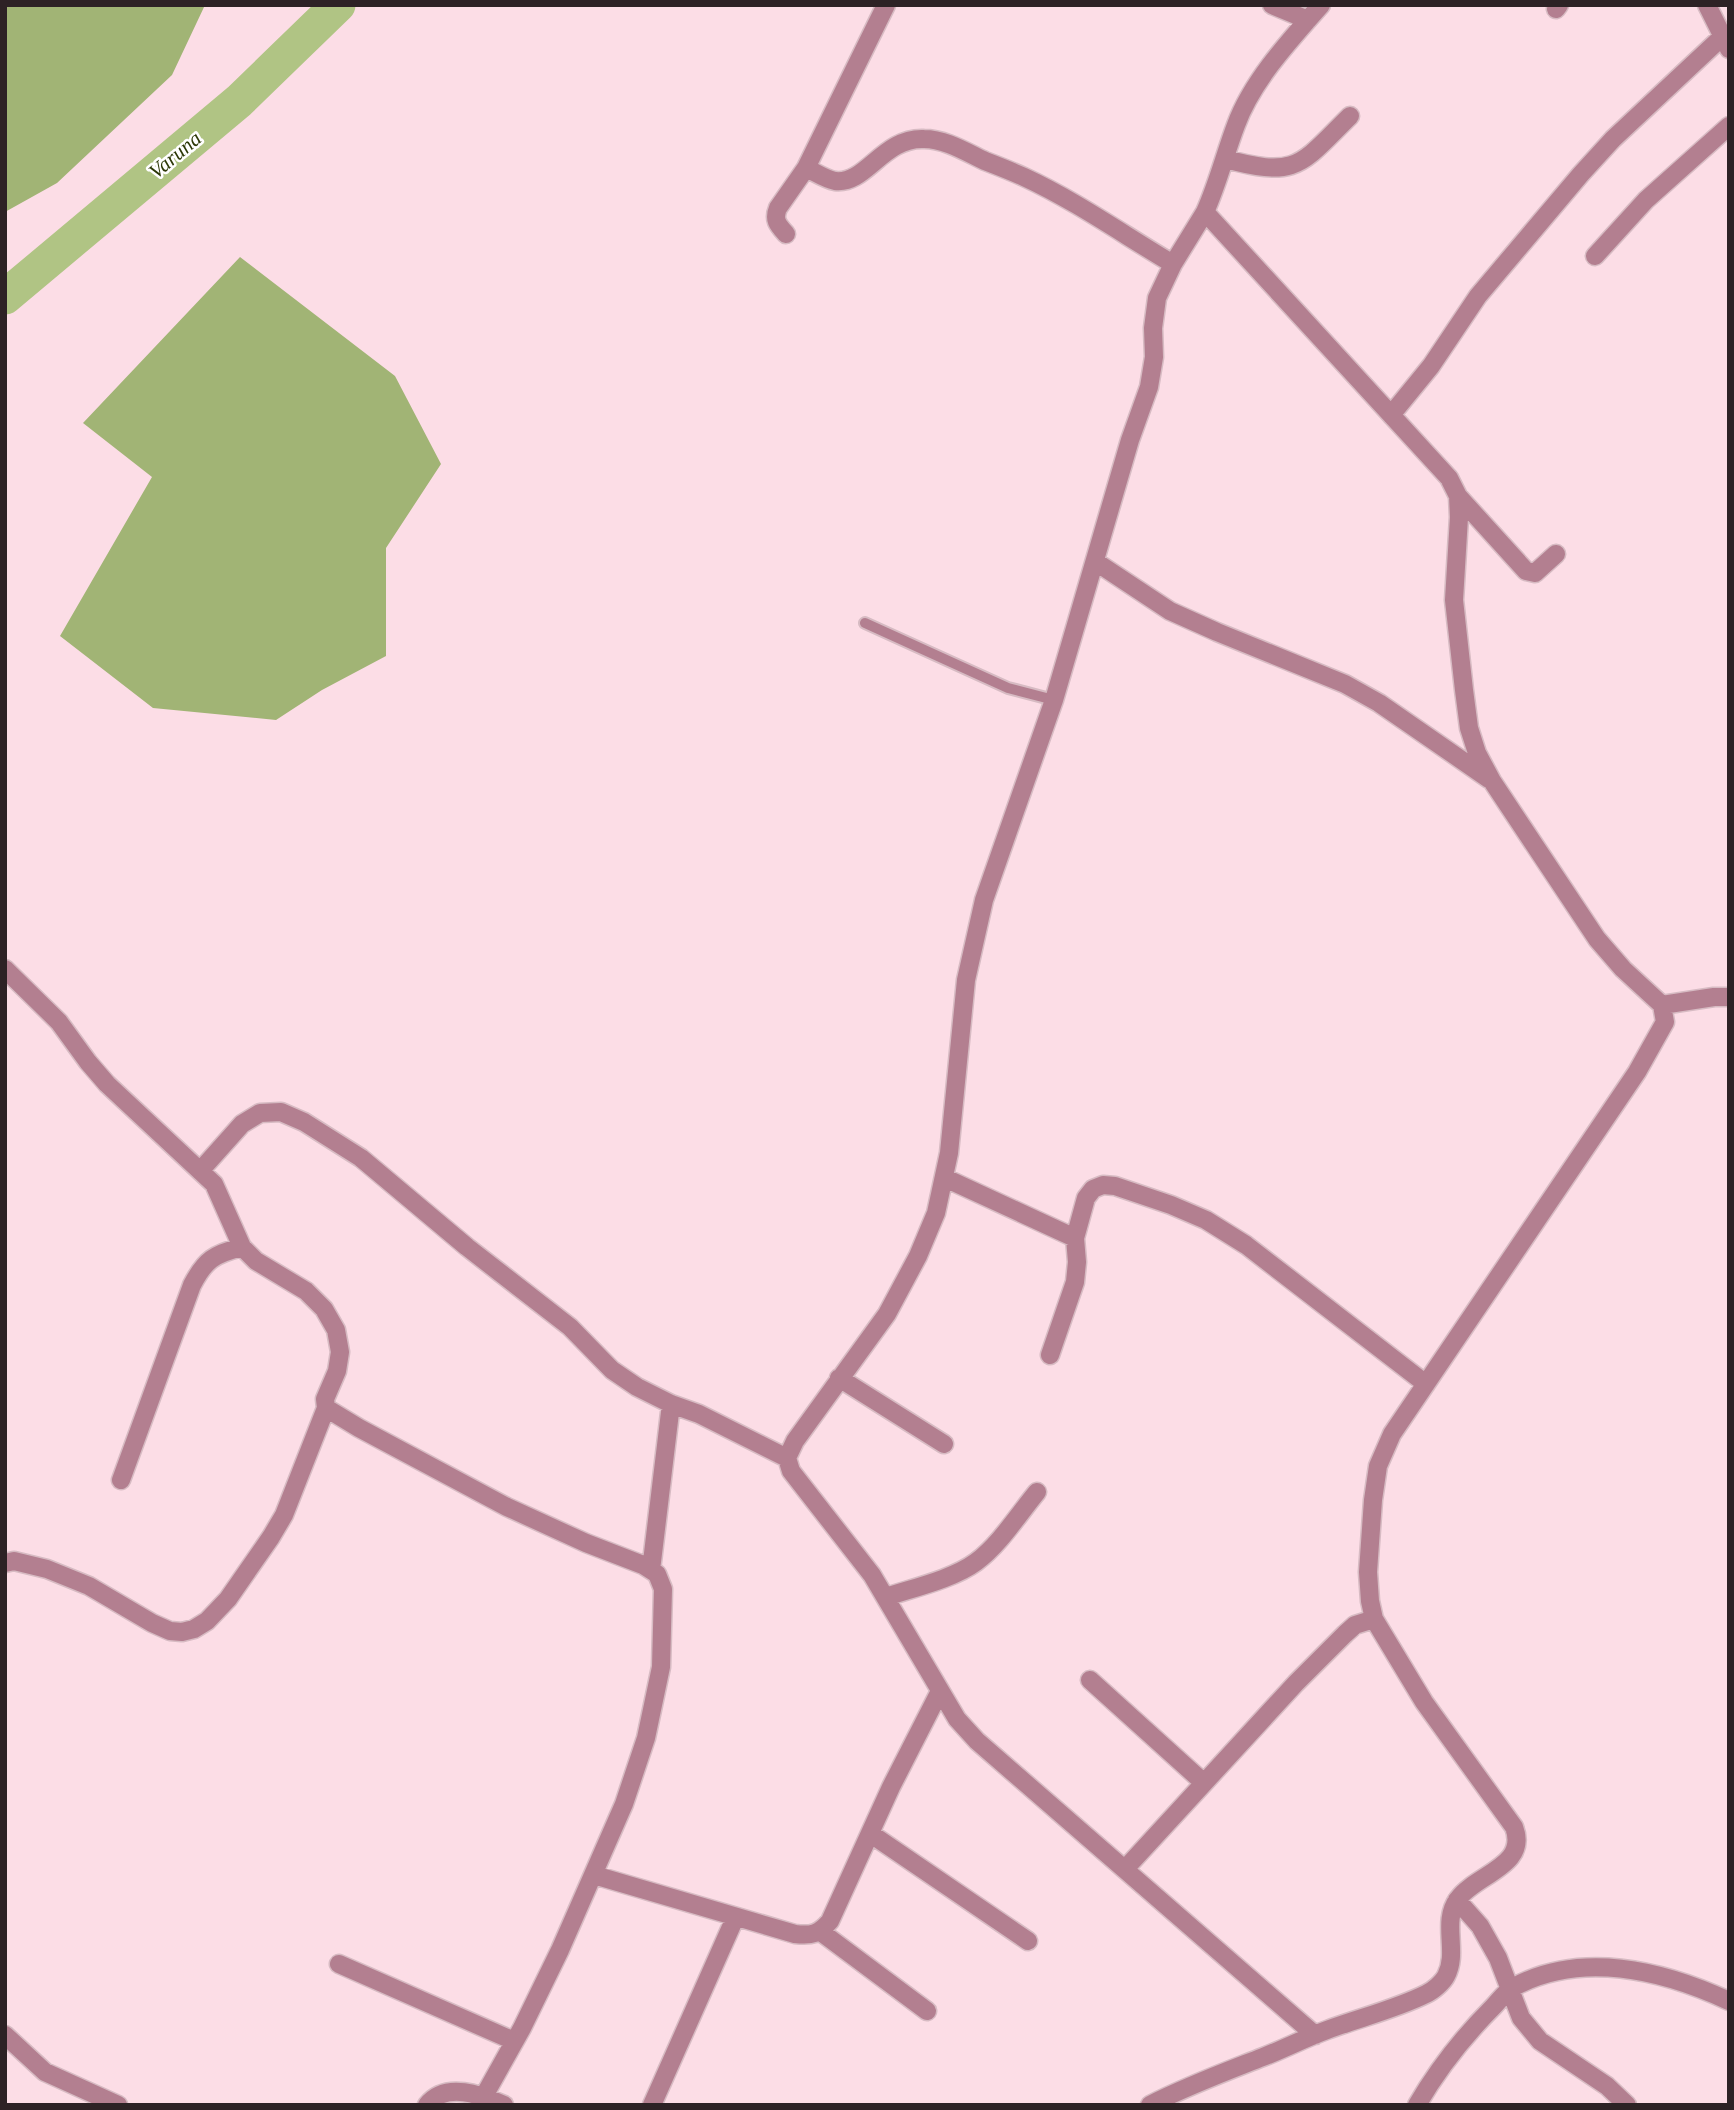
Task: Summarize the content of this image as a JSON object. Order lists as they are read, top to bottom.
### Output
{
  "water": ["Varuna"]
}
